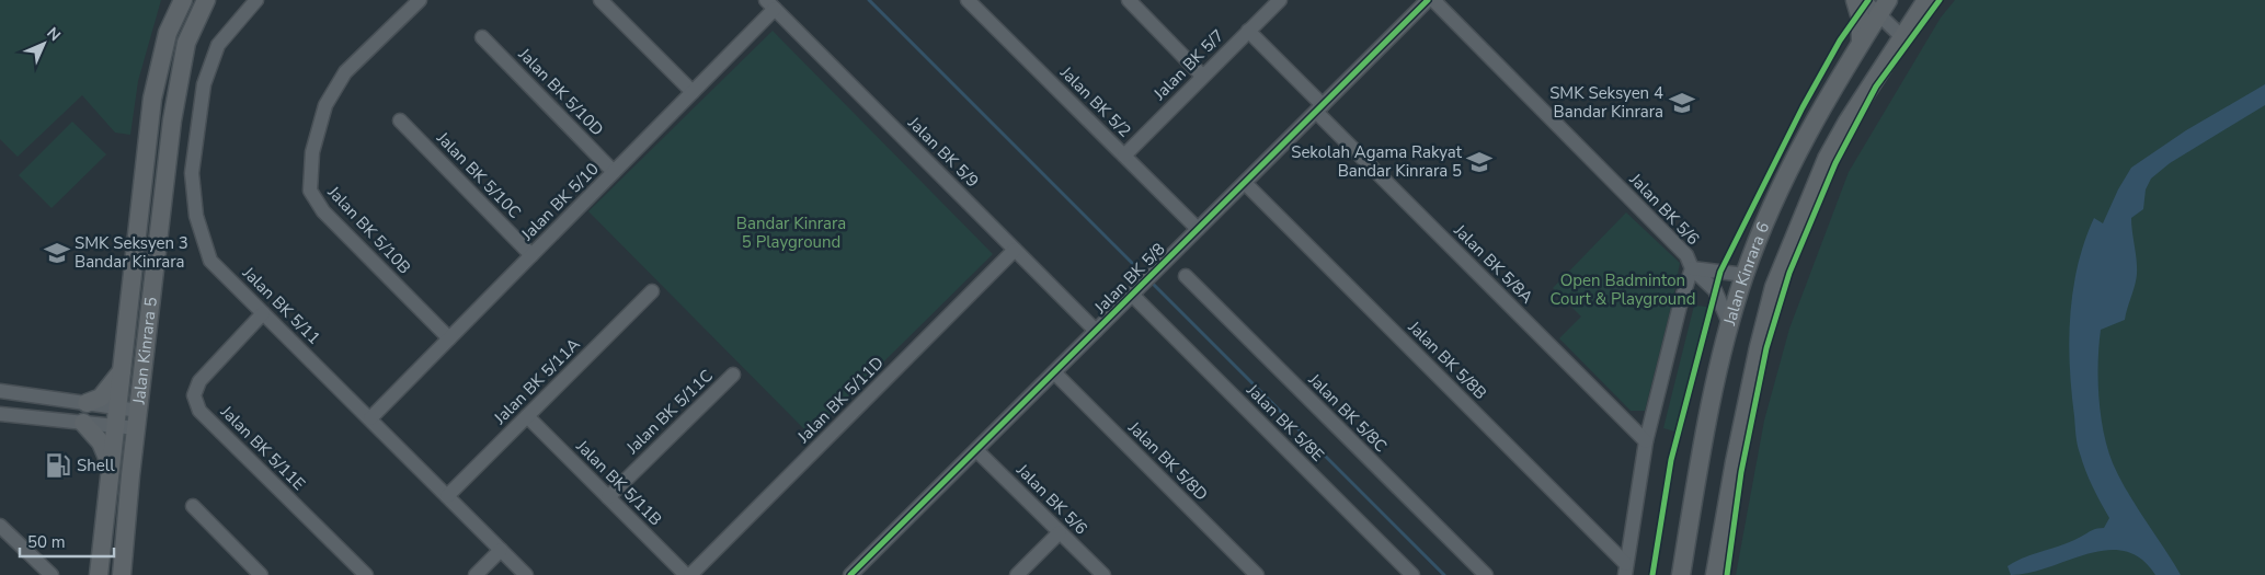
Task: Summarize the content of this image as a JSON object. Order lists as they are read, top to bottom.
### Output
{
  "streets": {
    "main road": ["Jalan Kinrara 6", "Jalan Kinrara 5"],
    "street": [
      "Jalan BK 5/7",
      "Jalan BK 5/10D",
      "Jalan BK 5/2",
      "Jalan BK 5/9",
      "Jalan BK 5/10C",
      "Jalan BK 5/10",
      "Jalan BK 5/6",
      "Jalan BK 5/10B",
      "Jalan BK 5/8A",
      "Jalan BK 5/8",
      "Jalan BK 5/11",
      "Jalan BK 5/8B",
      "Jalan BK 5/11A",
      "Jalan BK 5/11D",
      "Jalan BK 5/11C",
      "Jalan BK 5/8C",
      "Jalan BK 5/8E",
      "Jalan BK 5/11E",
      "Jalan BK 5/8D",
      "Jalan BK 5/11B"
    ]
  },
  "crossings": [
    ["Jalan BK 5/7", "Jalan BK 5/2"],
    ["Jalan BK 5/7", "Jalan BK 5/8A"],
    ["Jalan BK 5/10D", "Jalan BK 5/10"],
    ["Jalan BK 5/2", "Jalan BK 5/8"],
    ["Jalan BK 5/9", "Jalan BK 5/10"],
    ["Jalan BK 5/9", "Jalan BK 5/8"],
    ["Jalan BK 5/9", "Jalan BK 5/11D"],
    ["Jalan BK 5/10C", "Jalan BK 5/10"],
    ["Jalan BK 5/10", "Jalan BK 5/10B"],
    ["Jalan BK 5/10", "Jalan BK 5/11"],
    ["Jalan BK 5/6", "Jalan BK 5/8A"],
    ["Jalan BK 5/6", "Jalan BK 5/8"],
    ["Jalan BK 5/6", "Jalan BK 5/8B"],
    ["Jalan BK 5/8A", "Jalan BK 5/8"],
    ["Jalan BK 5/8", "Jalan BK 5/8B"],
    ["Jalan BK 5/8", "Jalan BK 5/8E"],
    ["Jalan BK 5/8", "Jalan BK 5/8D"],
    ["Jalan BK 5/11", "Jalan BK 5/11A"],
    ["Jalan BK 5/11", "Jalan BK 5/11E"],
    ["Jalan BK 5/11A", "Jalan BK 5/11B"],
    ["Jalan BK 5/11C", "Jalan BK 5/11B"]
  ],
  "parks": ["Bandar Kinrara 5 Playground", "Open Badminton Court & Playground"],
  "places": {
    "school or university": ["SMK Seksyen 4 Bandar Kinrara", "Sekolah Agama Rakyat Bandar Kinrara 5", "SMK Seksyen 3 Bandar Kinrara"],
    "fuel station": ["Shell"]
  },
  "scale_bar": "50 m",
  "north": "top right"
}
